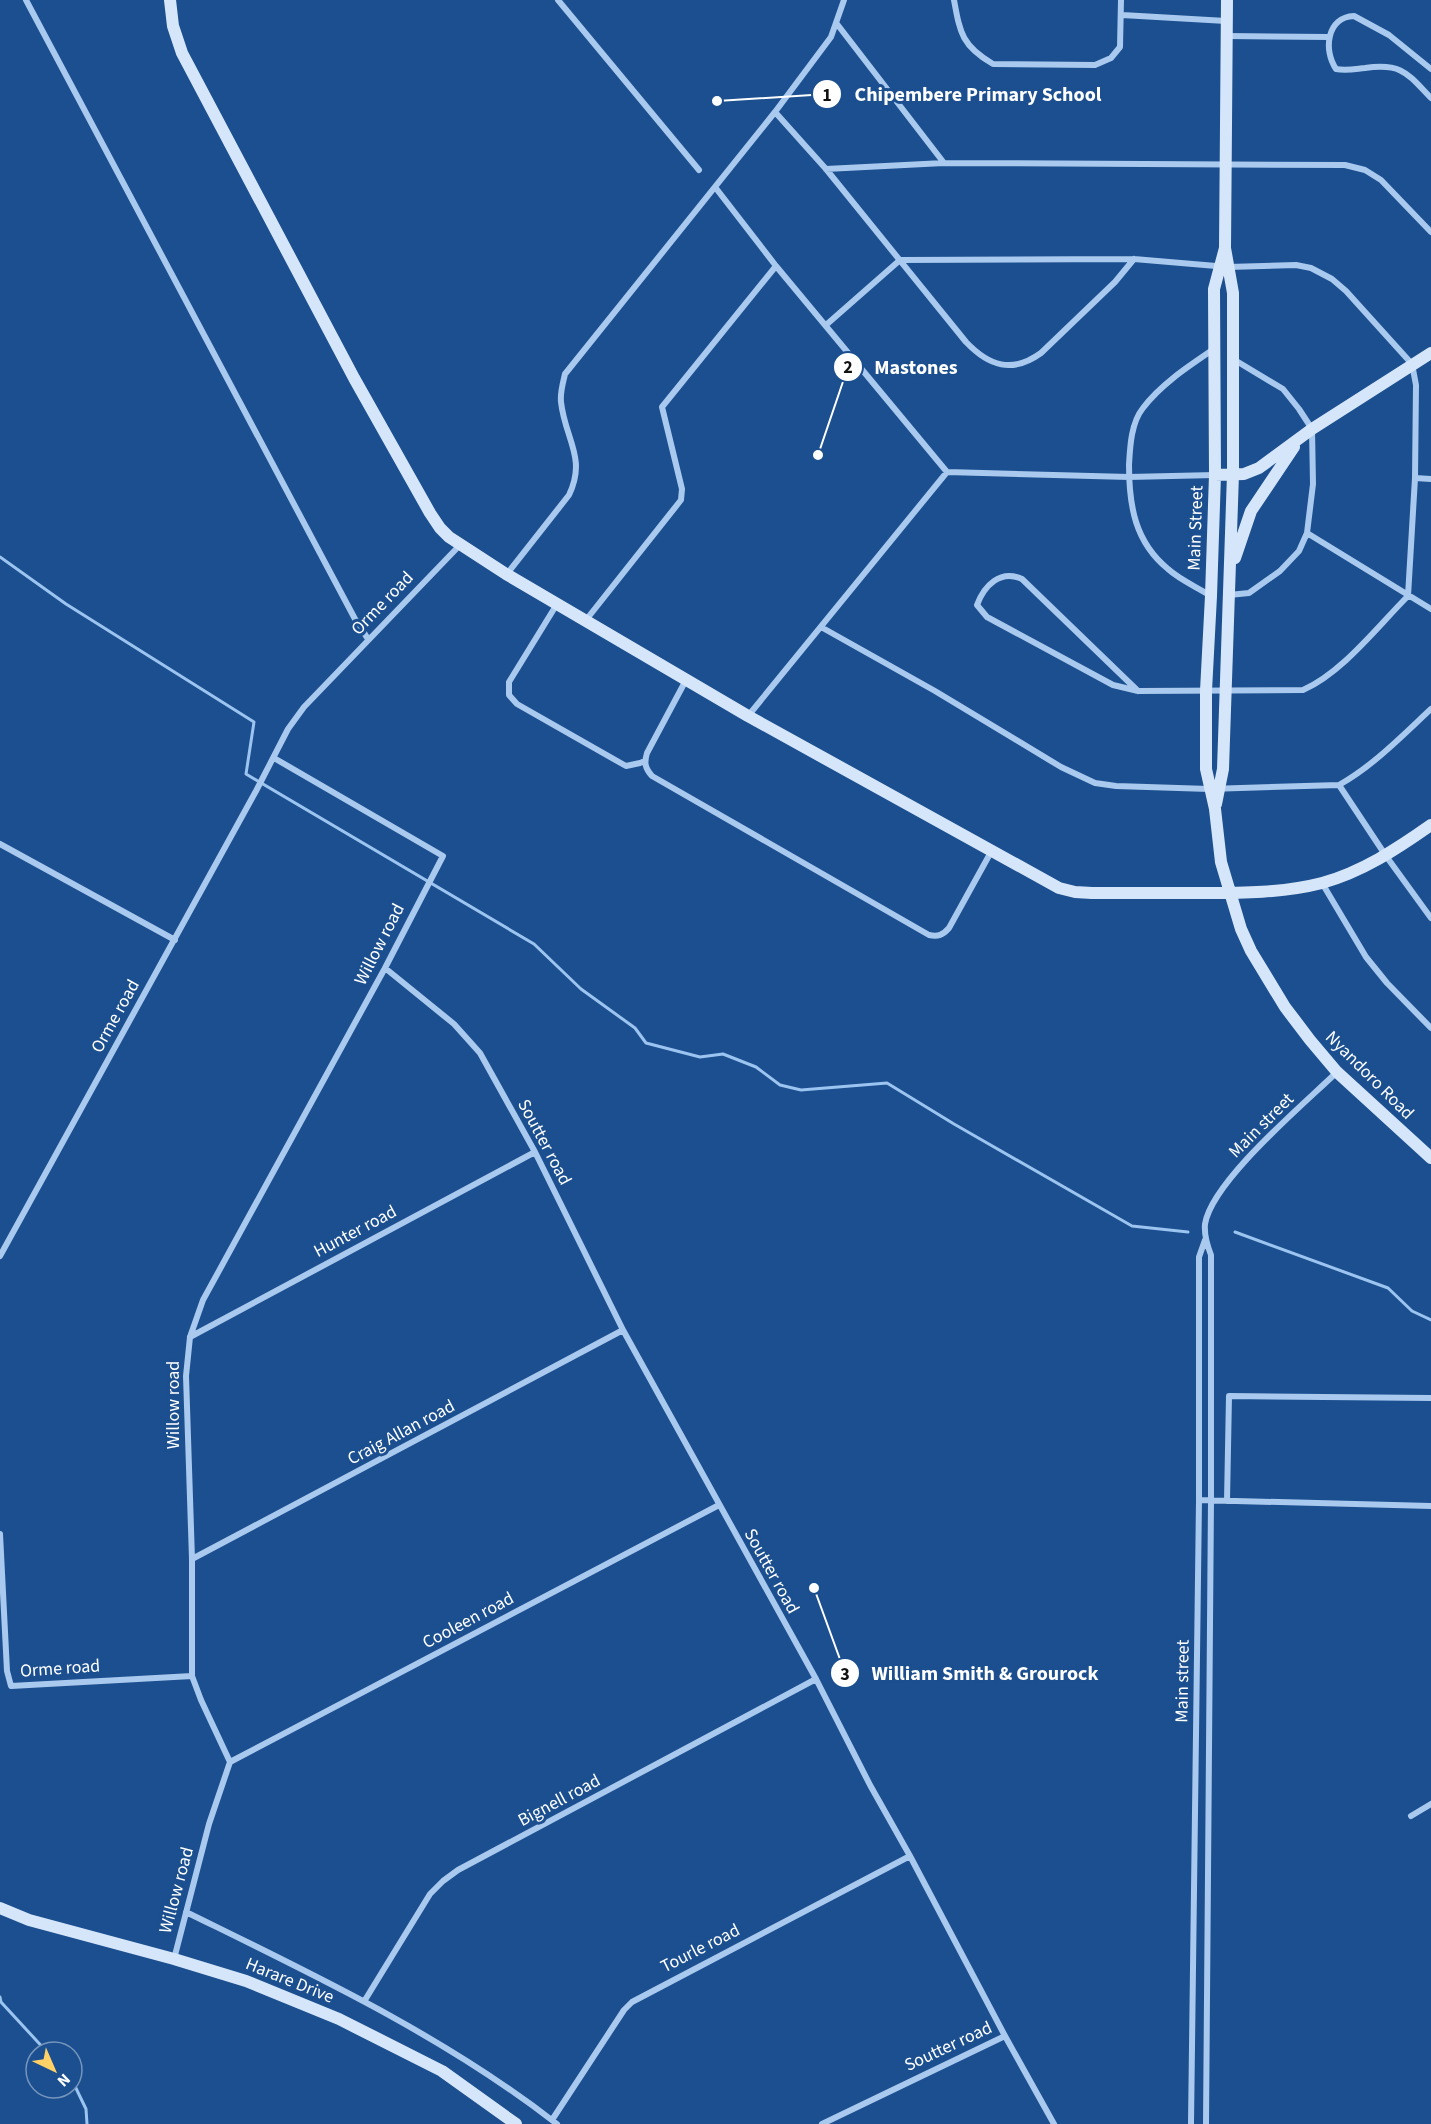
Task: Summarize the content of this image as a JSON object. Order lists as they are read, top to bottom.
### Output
{
  "streets": {
    "street": [
      "Main Street",
      "Orme road",
      "Willow road",
      "Nyandoro Road",
      "Main street",
      "Soutter road",
      "Hunter road",
      "Craig Allan road",
      "Cooleen road",
      "Bignell road",
      "Tourle road",
      "Harare Drive"
    ]
  },
  "crossings": [
    ["Main Street", "Nyandoro Road"],
    ["Orme road", "Willow road"],
    ["Willow road", "Soutter road"],
    ["Willow road", "Hunter road"],
    ["Willow road", "Craig Allan road"],
    ["Willow road", "Cooleen road"],
    ["Willow road", "Harare Drive"],
    ["Nyandoro Road", "Main street"],
    ["Soutter road", "Hunter road"],
    ["Soutter road", "Craig Allan road"],
    ["Soutter road", "Cooleen road"],
    ["Soutter road", "Bignell road"],
    ["Soutter road", "Tourle road"]
  ],
  "places": ["Chipembere Primary School", "Mastones", "William Smith & Grourock"],
  "north": "bottom right"
}
